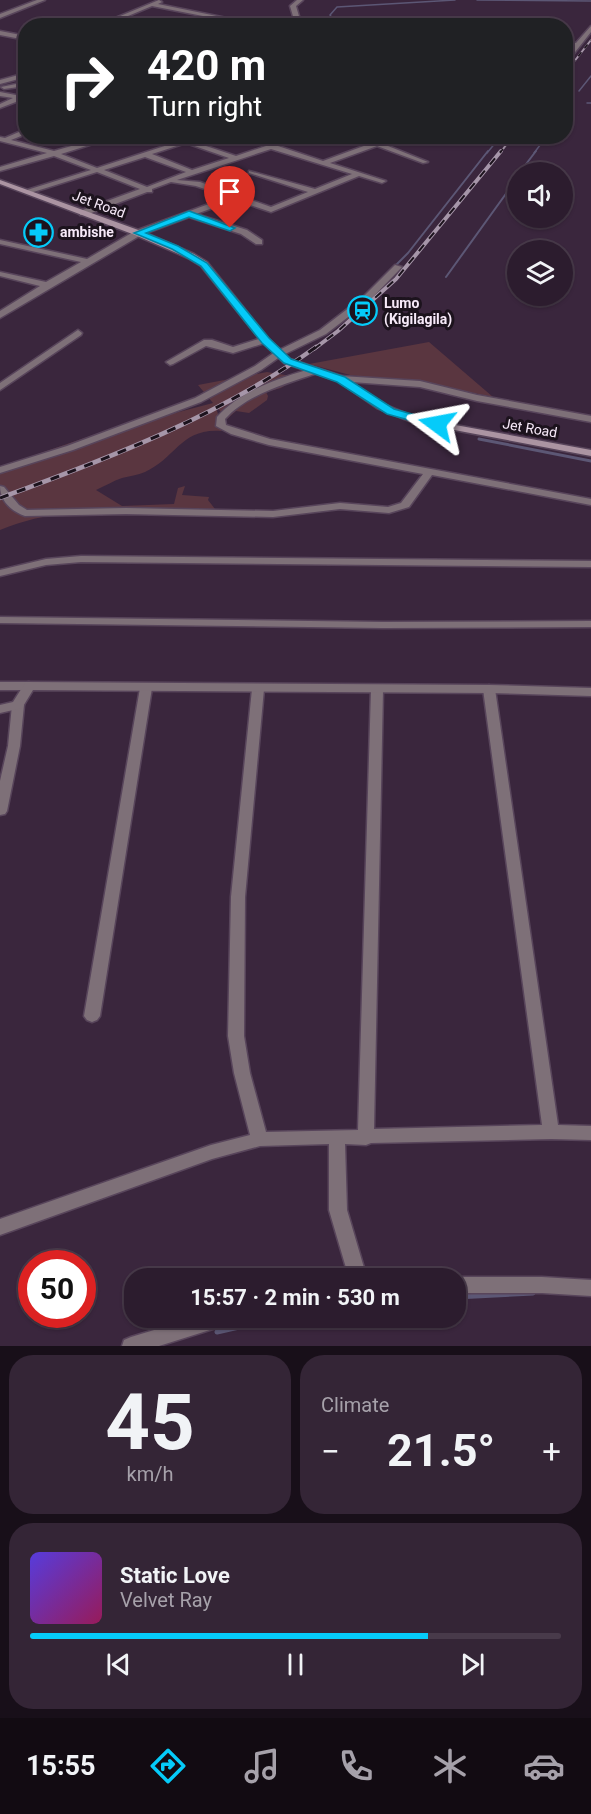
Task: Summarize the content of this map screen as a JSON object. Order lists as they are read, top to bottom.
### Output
{
  "streets": {
    "main road": ["Jet Road"]
  },
  "places": {
    "pharmacy": ["ambishe"],
    "station": ["Lumo (Kigilagila)"]
  },
  "page": {
    "turn": ["420 m", "Turn right"],
    "limit": "50",
    "trip": "15:57 · 2 min · 530 m",
    "tile": [
      ["45", "km/h"],
      "Climate"
    ],
    "heat": ["−", "21.5°", "+"],
    "song": ["Static Love", "Velvet Ray"],
    "tabs": "15:55"
  }
}
